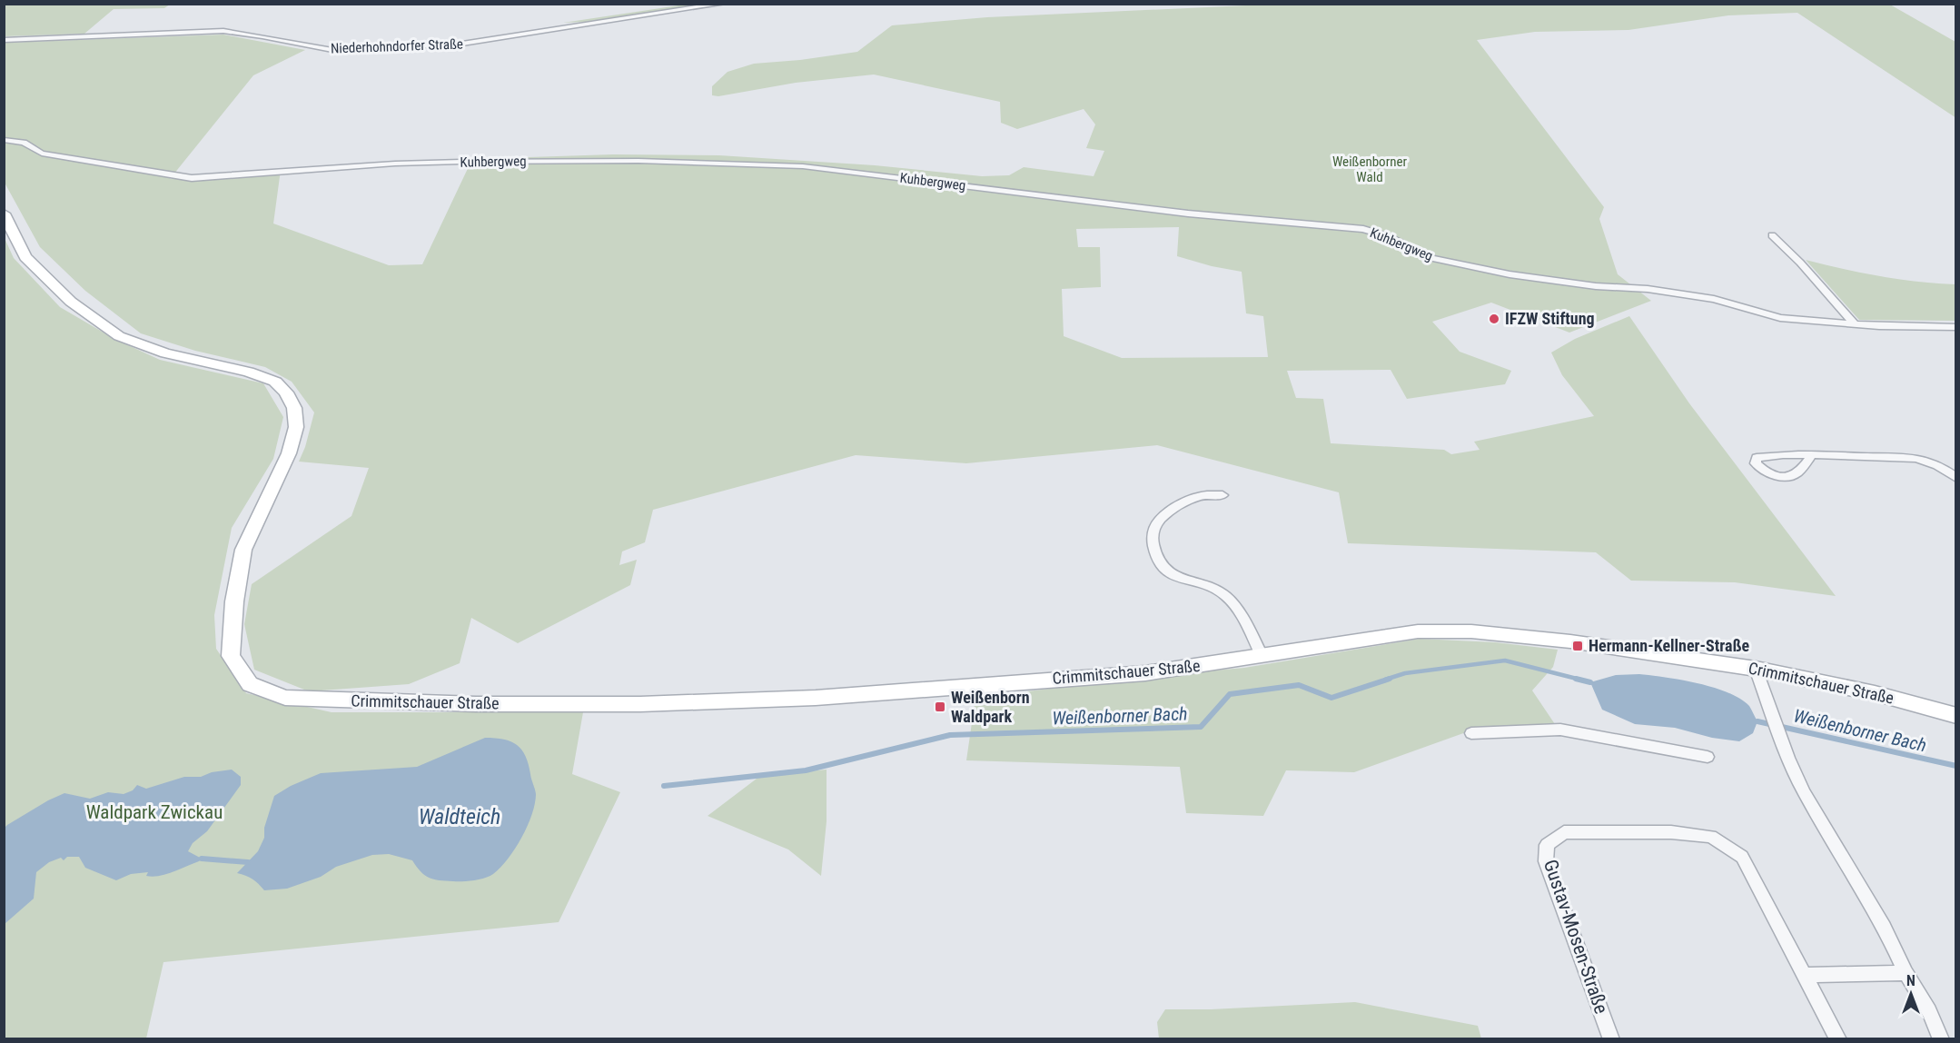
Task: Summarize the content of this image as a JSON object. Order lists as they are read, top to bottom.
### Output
{
  "streets": {
    "main road": ["Crimmitschauer Straße"],
    "street": ["Niederhohndorfer Straße", "Kuhbergweg", "Gustav-Mosen-Straße"]
  },
  "water": ["Weißenborner Bach", "Waldteich"],
  "parks": ["Weißenborner Wald", "Waldpark Zwickau"],
  "places": {
    "other": ["IFZW Stiftung"],
    "transit": ["Hermann-Kellner-Straße", "Weißenborn Waldpark"]
  },
  "north": "top"
}
